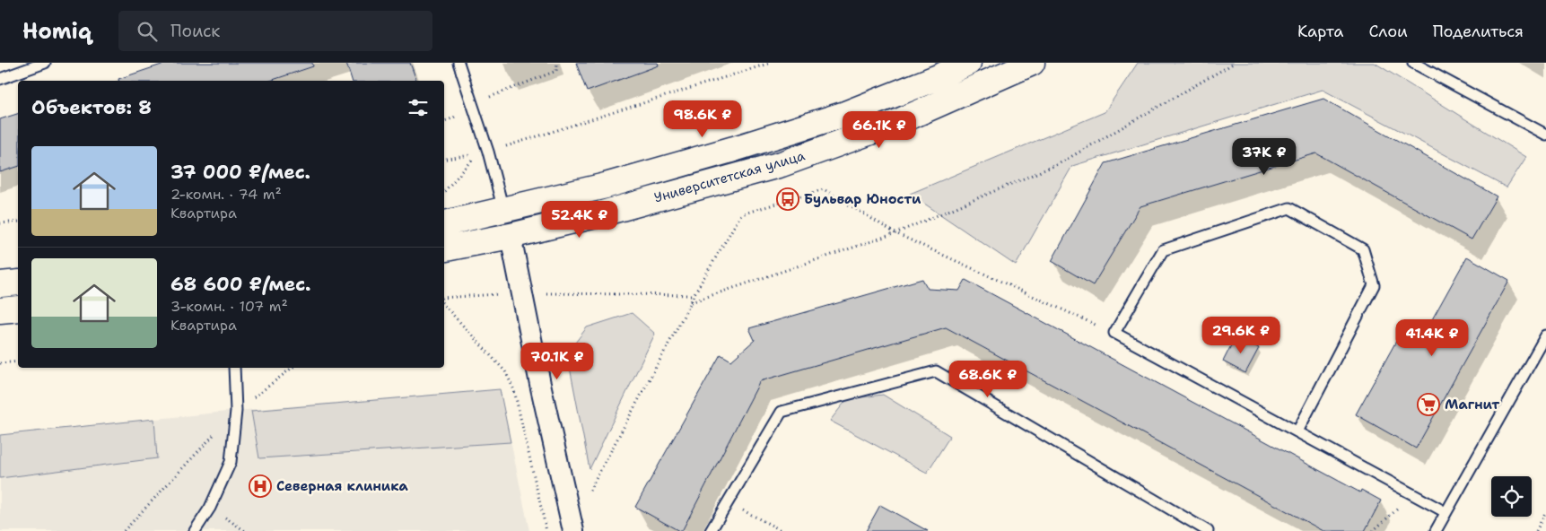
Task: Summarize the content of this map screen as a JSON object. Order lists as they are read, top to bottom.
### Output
{
  "streets": {
    "main road": ["Университетская улица"]
  },
  "places": {
    "bus stop": ["Бульвар Юности"],
    "supermarket": ["Магнит"],
    "hospital": ["Северная клиника"]
  },
  "page": {
    "header": "Homiq",
    "search": "Поиск",
    "nav": ["Карта", "Слои", "Поделиться"],
    "heading": "Объектов: 8",
    "price": [
      "98.6K ₽",
      "66.1K ₽",
      "37K ₽",
      "52.4K ₽",
      "29.6K ₽",
      "41.4K ₽",
      "70.1K ₽",
      "68.6K ₽"
    ],
    "list": [
      {
        "name": "37 000 ₽/мес.",
        "note": "2-комн. · 74 m² · Квартира"
      },
      {
        "name": "68 600 ₽/мес.",
        "note": "3-комн. · 107 m² · Квартира"
      }
    ]
  }
}
